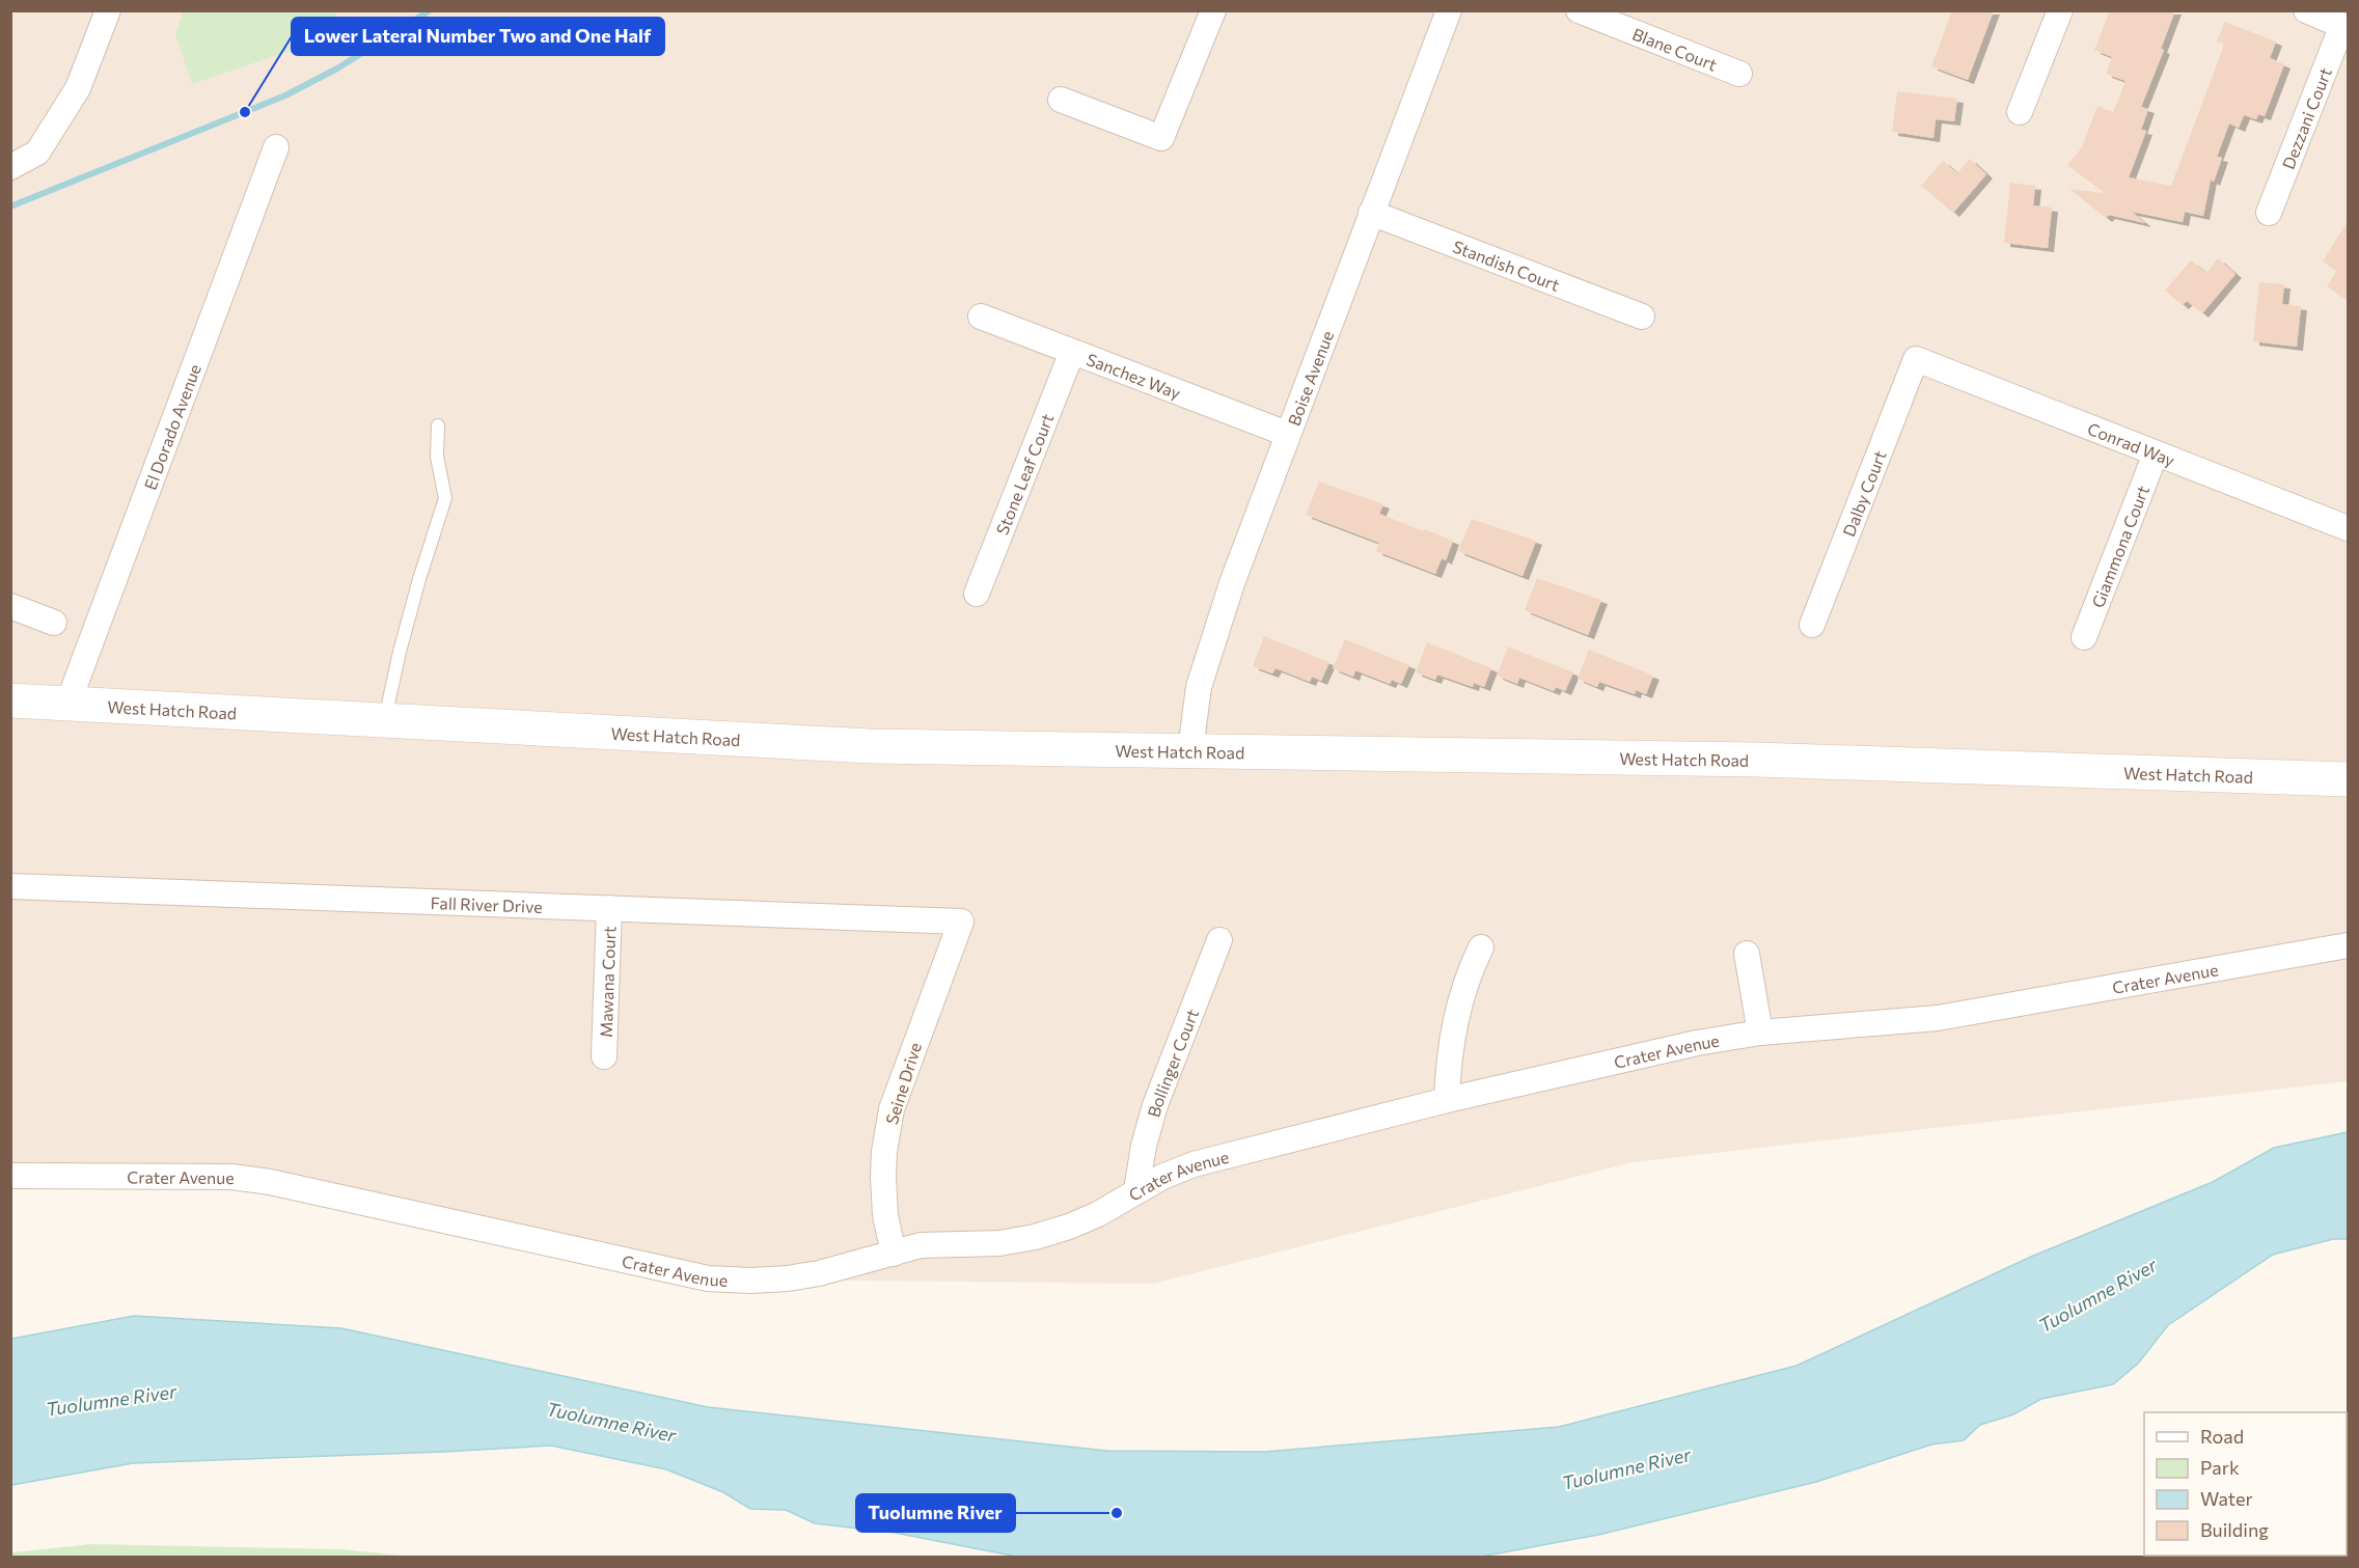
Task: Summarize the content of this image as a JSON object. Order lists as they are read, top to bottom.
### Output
{
  "streets": {
    "main road": ["West Hatch Road"],
    "street": [
      "Blane Court",
      "Dezzani Court",
      "Standish Court",
      "Sanchez Way",
      "Boise Avenue",
      "El Dorado Avenue",
      "Conrad Way",
      "Stone Leaf Court",
      "Dalby Court",
      "Giammona Court",
      "Fall River Drive",
      "Crater Avenue",
      "Mawana Court",
      "Bollinger Court",
      "Seine Drive"
    ]
  },
  "crossings": [
    ["Standish Court", "Boise Avenue"],
    ["Sanchez Way", "Boise Avenue"],
    ["Sanchez Way", "Stone Leaf Court"],
    ["Boise Avenue", "West Hatch Road"],
    ["El Dorado Avenue", "West Hatch Road"],
    ["Conrad Way", "Dalby Court"],
    ["Conrad Way", "Giammona Court"],
    ["Fall River Drive", "Mawana Court"],
    ["Fall River Drive", "Seine Drive"],
    ["Crater Avenue", "Bollinger Court"],
    ["Crater Avenue", "Seine Drive"]
  ],
  "water": ["Tuolumne River"],
  "places": ["Lower Lateral Number Two and One Half", "Tuolumne River"],
  "legend": [
    "Road",
    "Park",
    "Water",
    "Building"
  ]
}
